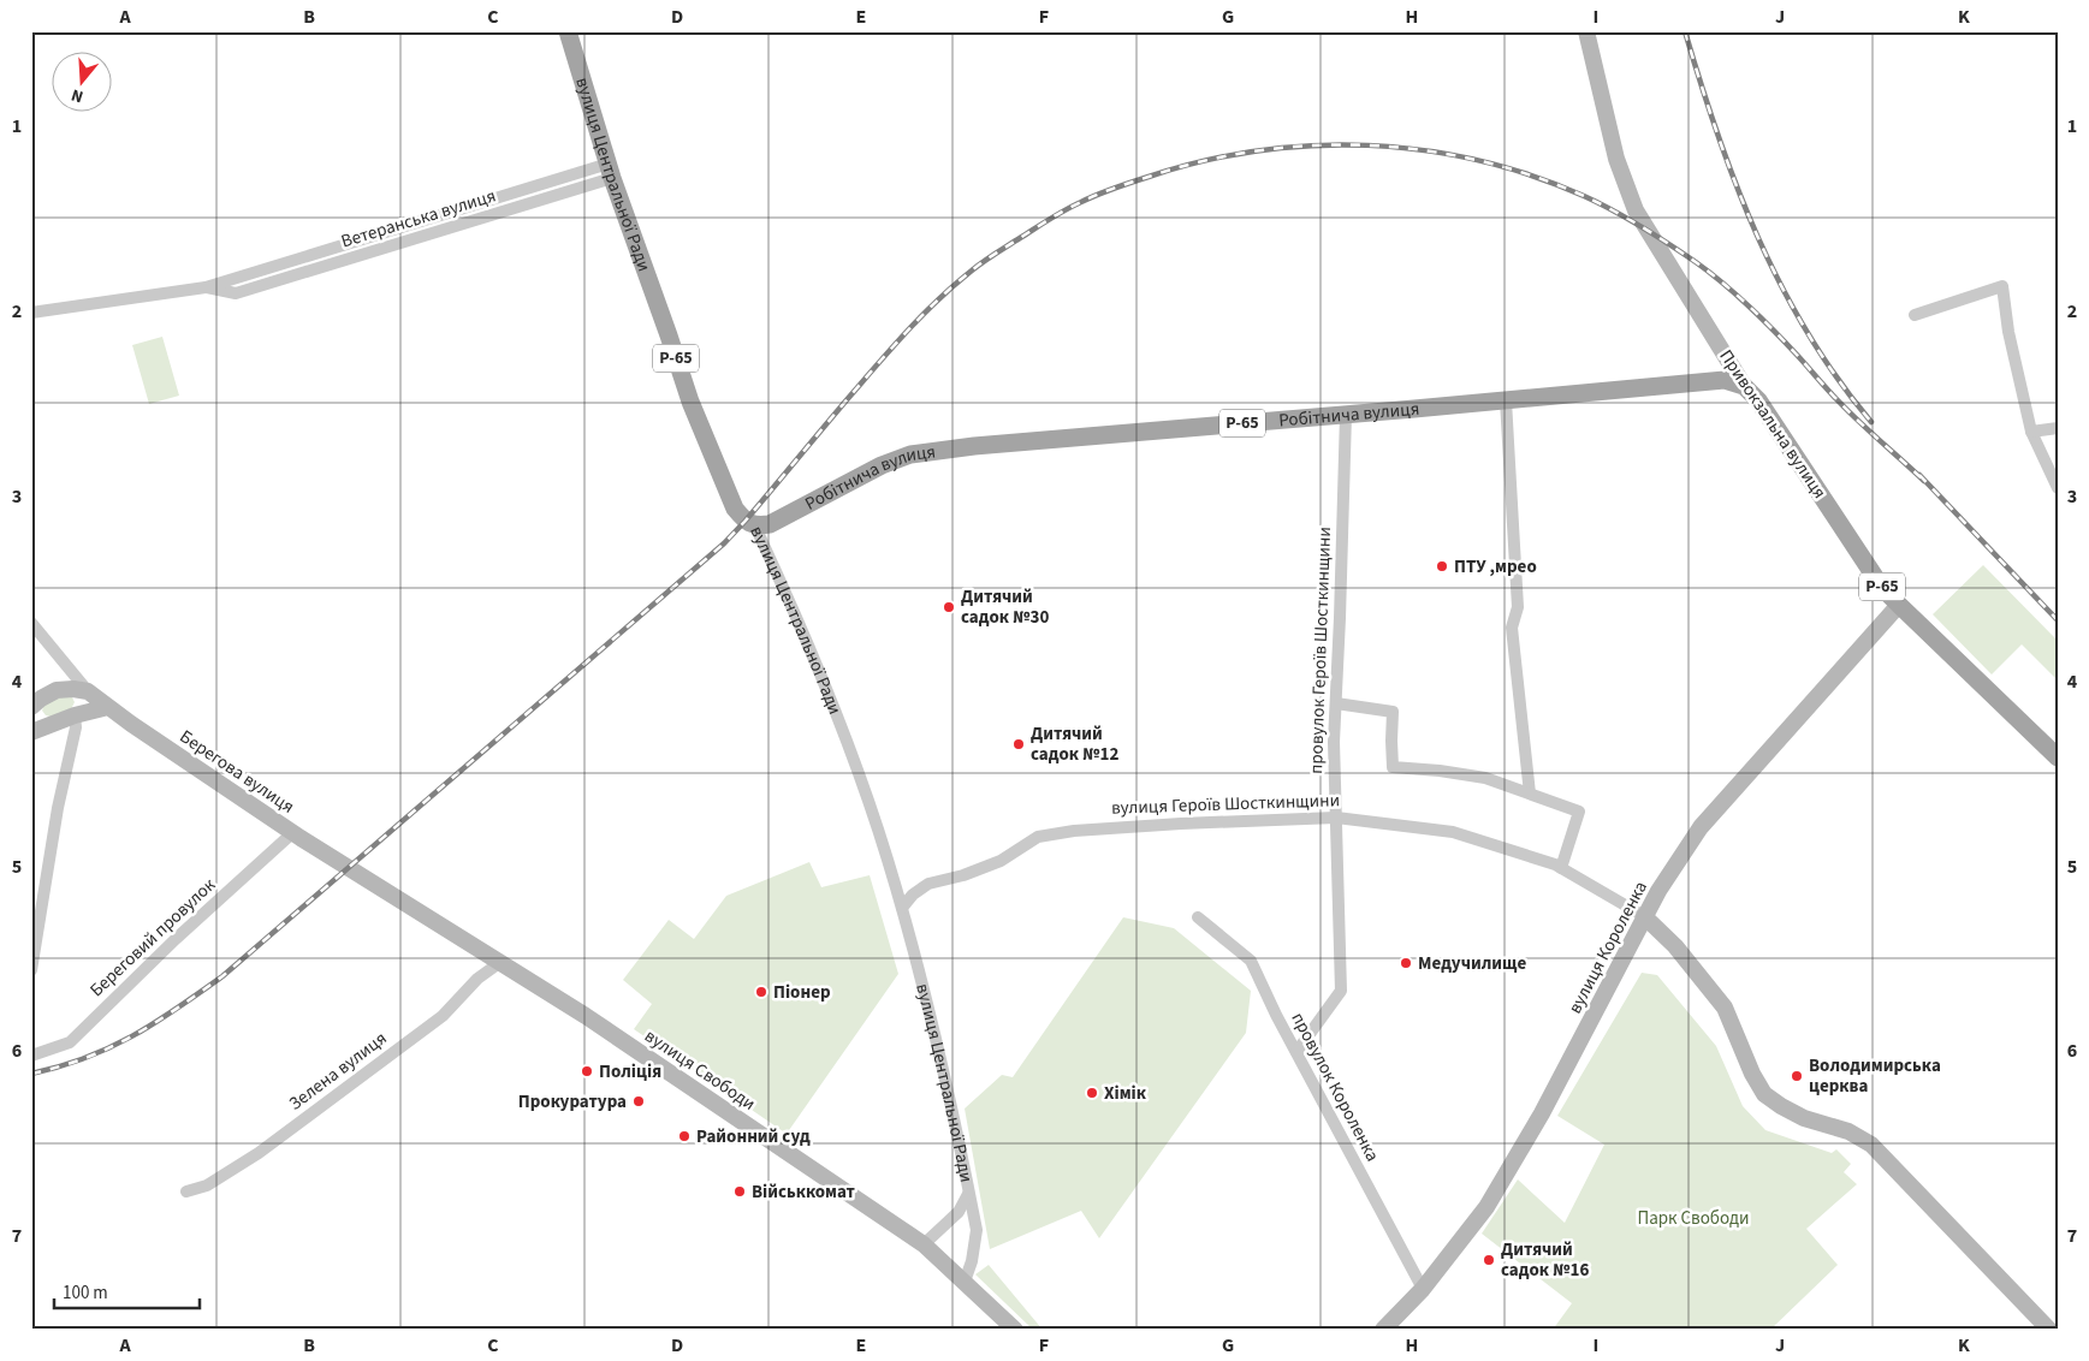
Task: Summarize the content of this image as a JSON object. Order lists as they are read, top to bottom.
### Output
{
  "streets": {
    "main road": [
      "вулиця Центральної Ради",
      "Р-65",
      "Робітнича вулиця",
      "Привокзальна вулиця",
      "Берегова вулиця",
      "вулиця Героїв Шосткинщини",
      "вулиця Короленка",
      "вулиця Свободи"
    ],
    "street": [
      "Ветеранська вулиця",
      "провулок Героїв Шосткинщини",
      "Береговий провулок",
      "Зелена вулиця",
      "провулок Короленка"
    ]
  },
  "crossings": [
    ["вулиця Центральної Ради", "Ветеранська вулиця"],
    ["вулиця Центральної Ради", "Робітнича вулиця"],
    ["вулиця Центральної Ради", "вулиця Героїв Шосткинщини"],
    ["вулиця Центральної Ради", "вулиця Свободи"],
    ["Робітнича вулиця", "Привокзальна вулиця"],
    ["Робітнича вулиця", "провулок Героїв Шосткинщини"],
    ["Привокзальна вулиця", "вулиця Короленка"],
    ["провулок Героїв Шосткинщини", "вулиця Героїв Шосткинщини"],
    ["провулок Героїв Шосткинщини", "провулок Короленка"],
    ["Берегова вулиця", "Береговий провулок"],
    ["Берегова вулиця", "вулиця Свободи"],
    ["вулиця Героїв Шосткинщини", "вулиця Короленка"],
    ["вулиця Короленка", "провулок Короленка"],
    ["вулиця Свободи", "Зелена вулиця"]
  ],
  "parks": ["Парк Свободи"],
  "places": [
    "ПТУ ,мрео",
    "Дитячий садок №30",
    "Дитячий садок №12",
    "Медучилище",
    "Піонер",
    "Поліція",
    "Володимирська церква",
    "Хімік",
    "Прокуратура",
    "Районний суд",
    "Військкомат",
    "Дитячий садок №16"
  ],
  "scale_bar": "100 m",
  "north": "bottom",
  "grid": {
    "columns": [
      "A",
      "B",
      "C",
      "D",
      "E",
      "F",
      "G",
      "H",
      "I",
      "J",
      "K"
    ],
    "rows": [
      "1",
      "2",
      "3",
      "4",
      "5",
      "6",
      "7"
    ]
  }
}
